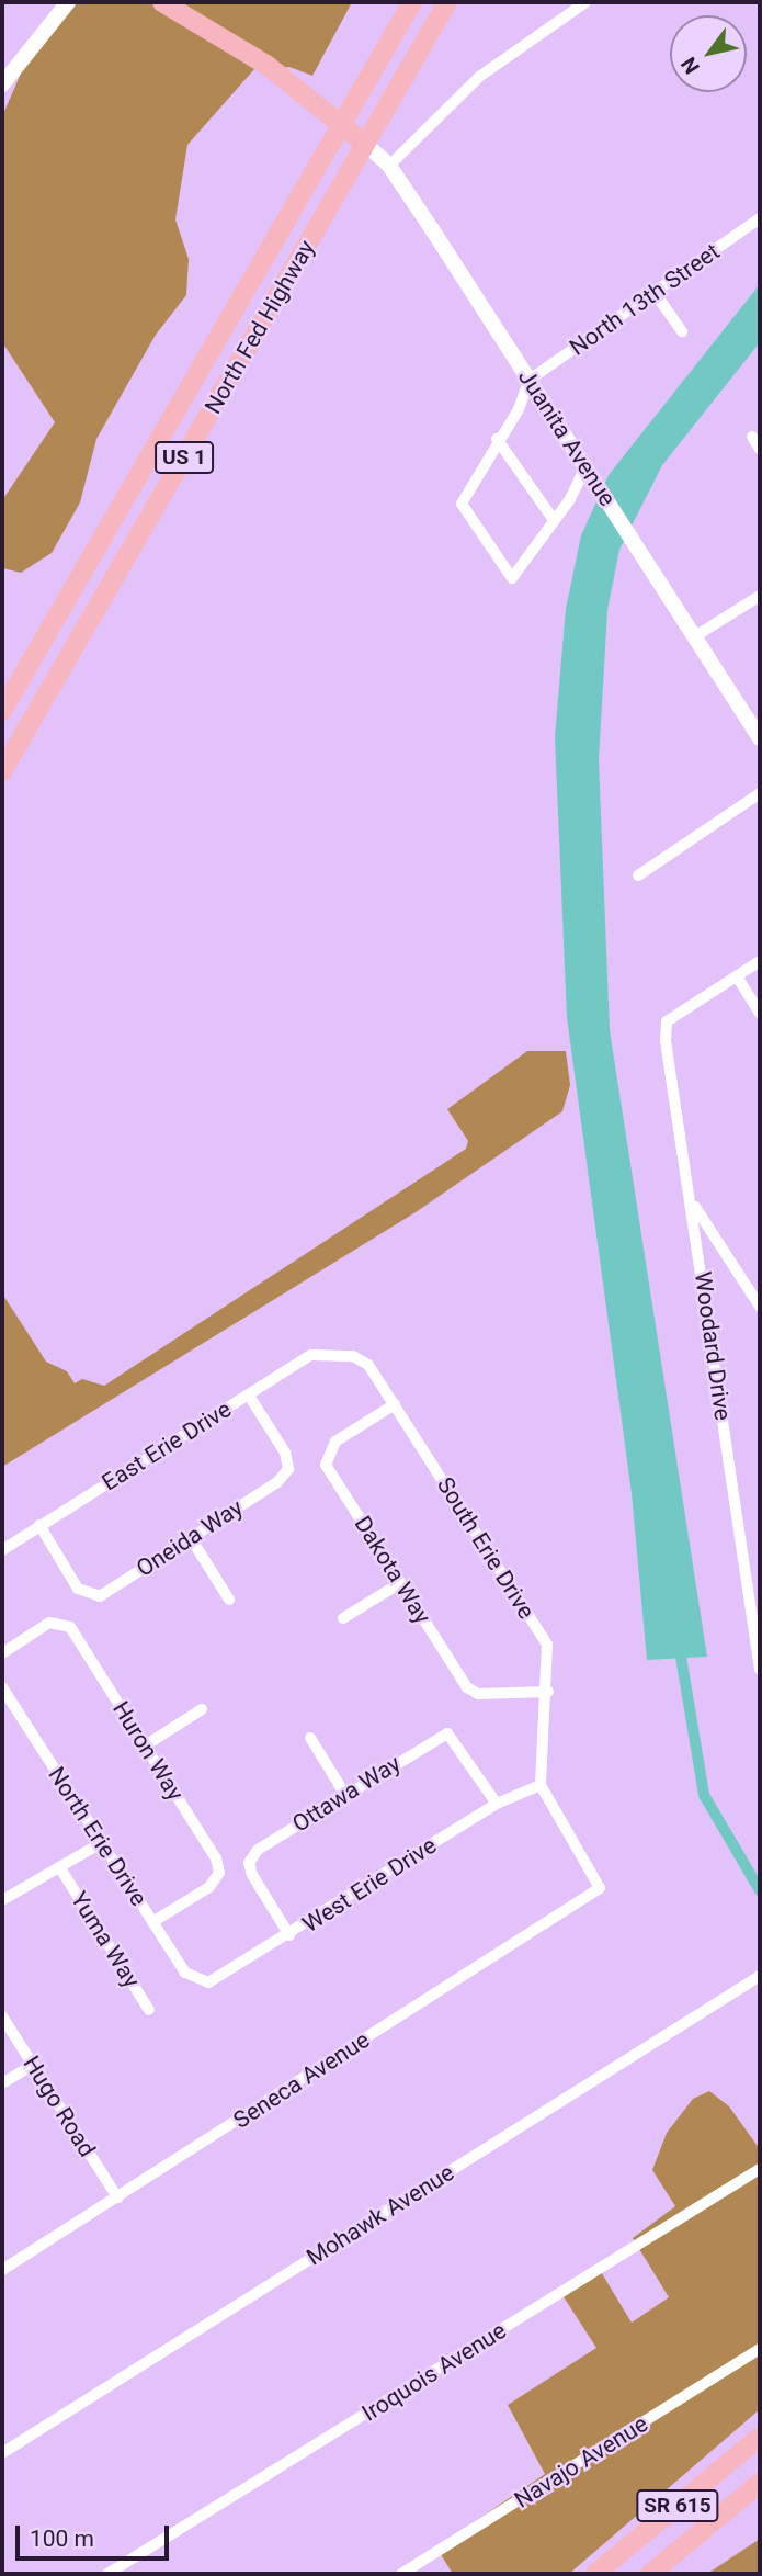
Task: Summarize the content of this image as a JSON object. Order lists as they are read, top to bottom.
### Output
{
  "streets": {
    "main road": ["North Fed Highway", "US 1", "SR 615"],
    "street": [
      "North 13th Street",
      "Juanita Avenue",
      "Woodard Drive",
      "East Erie Drive",
      "Oneida Way",
      "South Erie Drive",
      "Dakota Way",
      "Huron Way",
      "Ottawa Way",
      "North Erie Drive",
      "West Erie Drive",
      "Yuma Way",
      "Seneca Avenue",
      "Hugo Road",
      "Mohawk Avenue",
      "Iroquois Avenue",
      "Navajo Avenue"
    ]
  },
  "crossings": [
    ["North 13th Street", "Juanita Avenue"],
    ["North Fed Highway", "Juanita Avenue"],
    ["East Erie Drive", "Oneida Way"],
    ["East Erie Drive", "South Erie Drive"],
    ["South Erie Drive", "Dakota Way"],
    ["South Erie Drive", "West Erie Drive"],
    ["South Erie Drive", "Seneca Avenue"],
    ["Huron Way", "North Erie Drive"],
    ["Ottawa Way", "West Erie Drive"],
    ["North Erie Drive", "West Erie Drive"],
    ["West Erie Drive", "Seneca Avenue"],
    ["Seneca Avenue", "Hugo Road"]
  ],
  "scale_bar": "100 m",
  "north": "bottom left"
}
